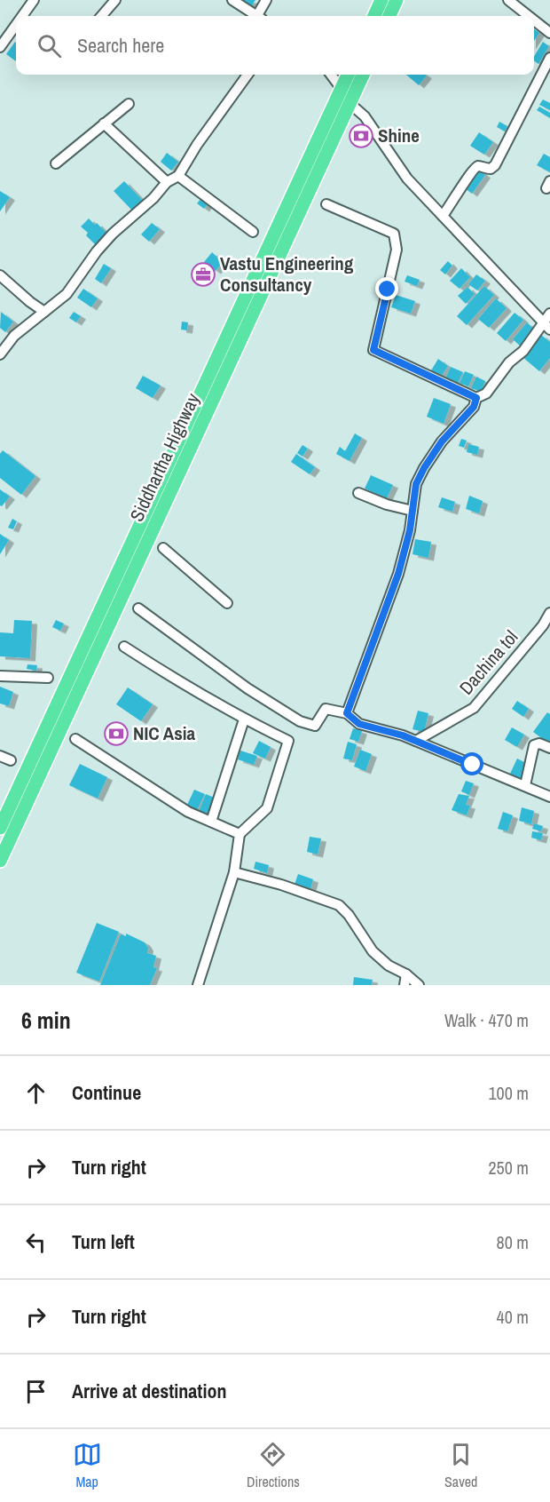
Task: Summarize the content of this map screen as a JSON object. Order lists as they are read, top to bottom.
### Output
{
  "streets": {
    "highway": ["Siddhartha Highway"],
    "street": ["Dachina tol"]
  },
  "places": {
    "bank": ["Shine", "NIC Asia"],
    "office": ["Vastu Engineering Consultancy"]
  },
  "page": {
    "search": "Search here",
    "heading": ["6 min", "Walk · 470 m"],
    "list": [
      ["Continue", "100 m"],
      ["Turn right", "250 m"],
      ["Turn left", "80 m"],
      ["Turn right", "40 m"],
      "Arrive at destination"
    ],
    "nav": ["Map", "Directions", "Saved"]
  }
}
